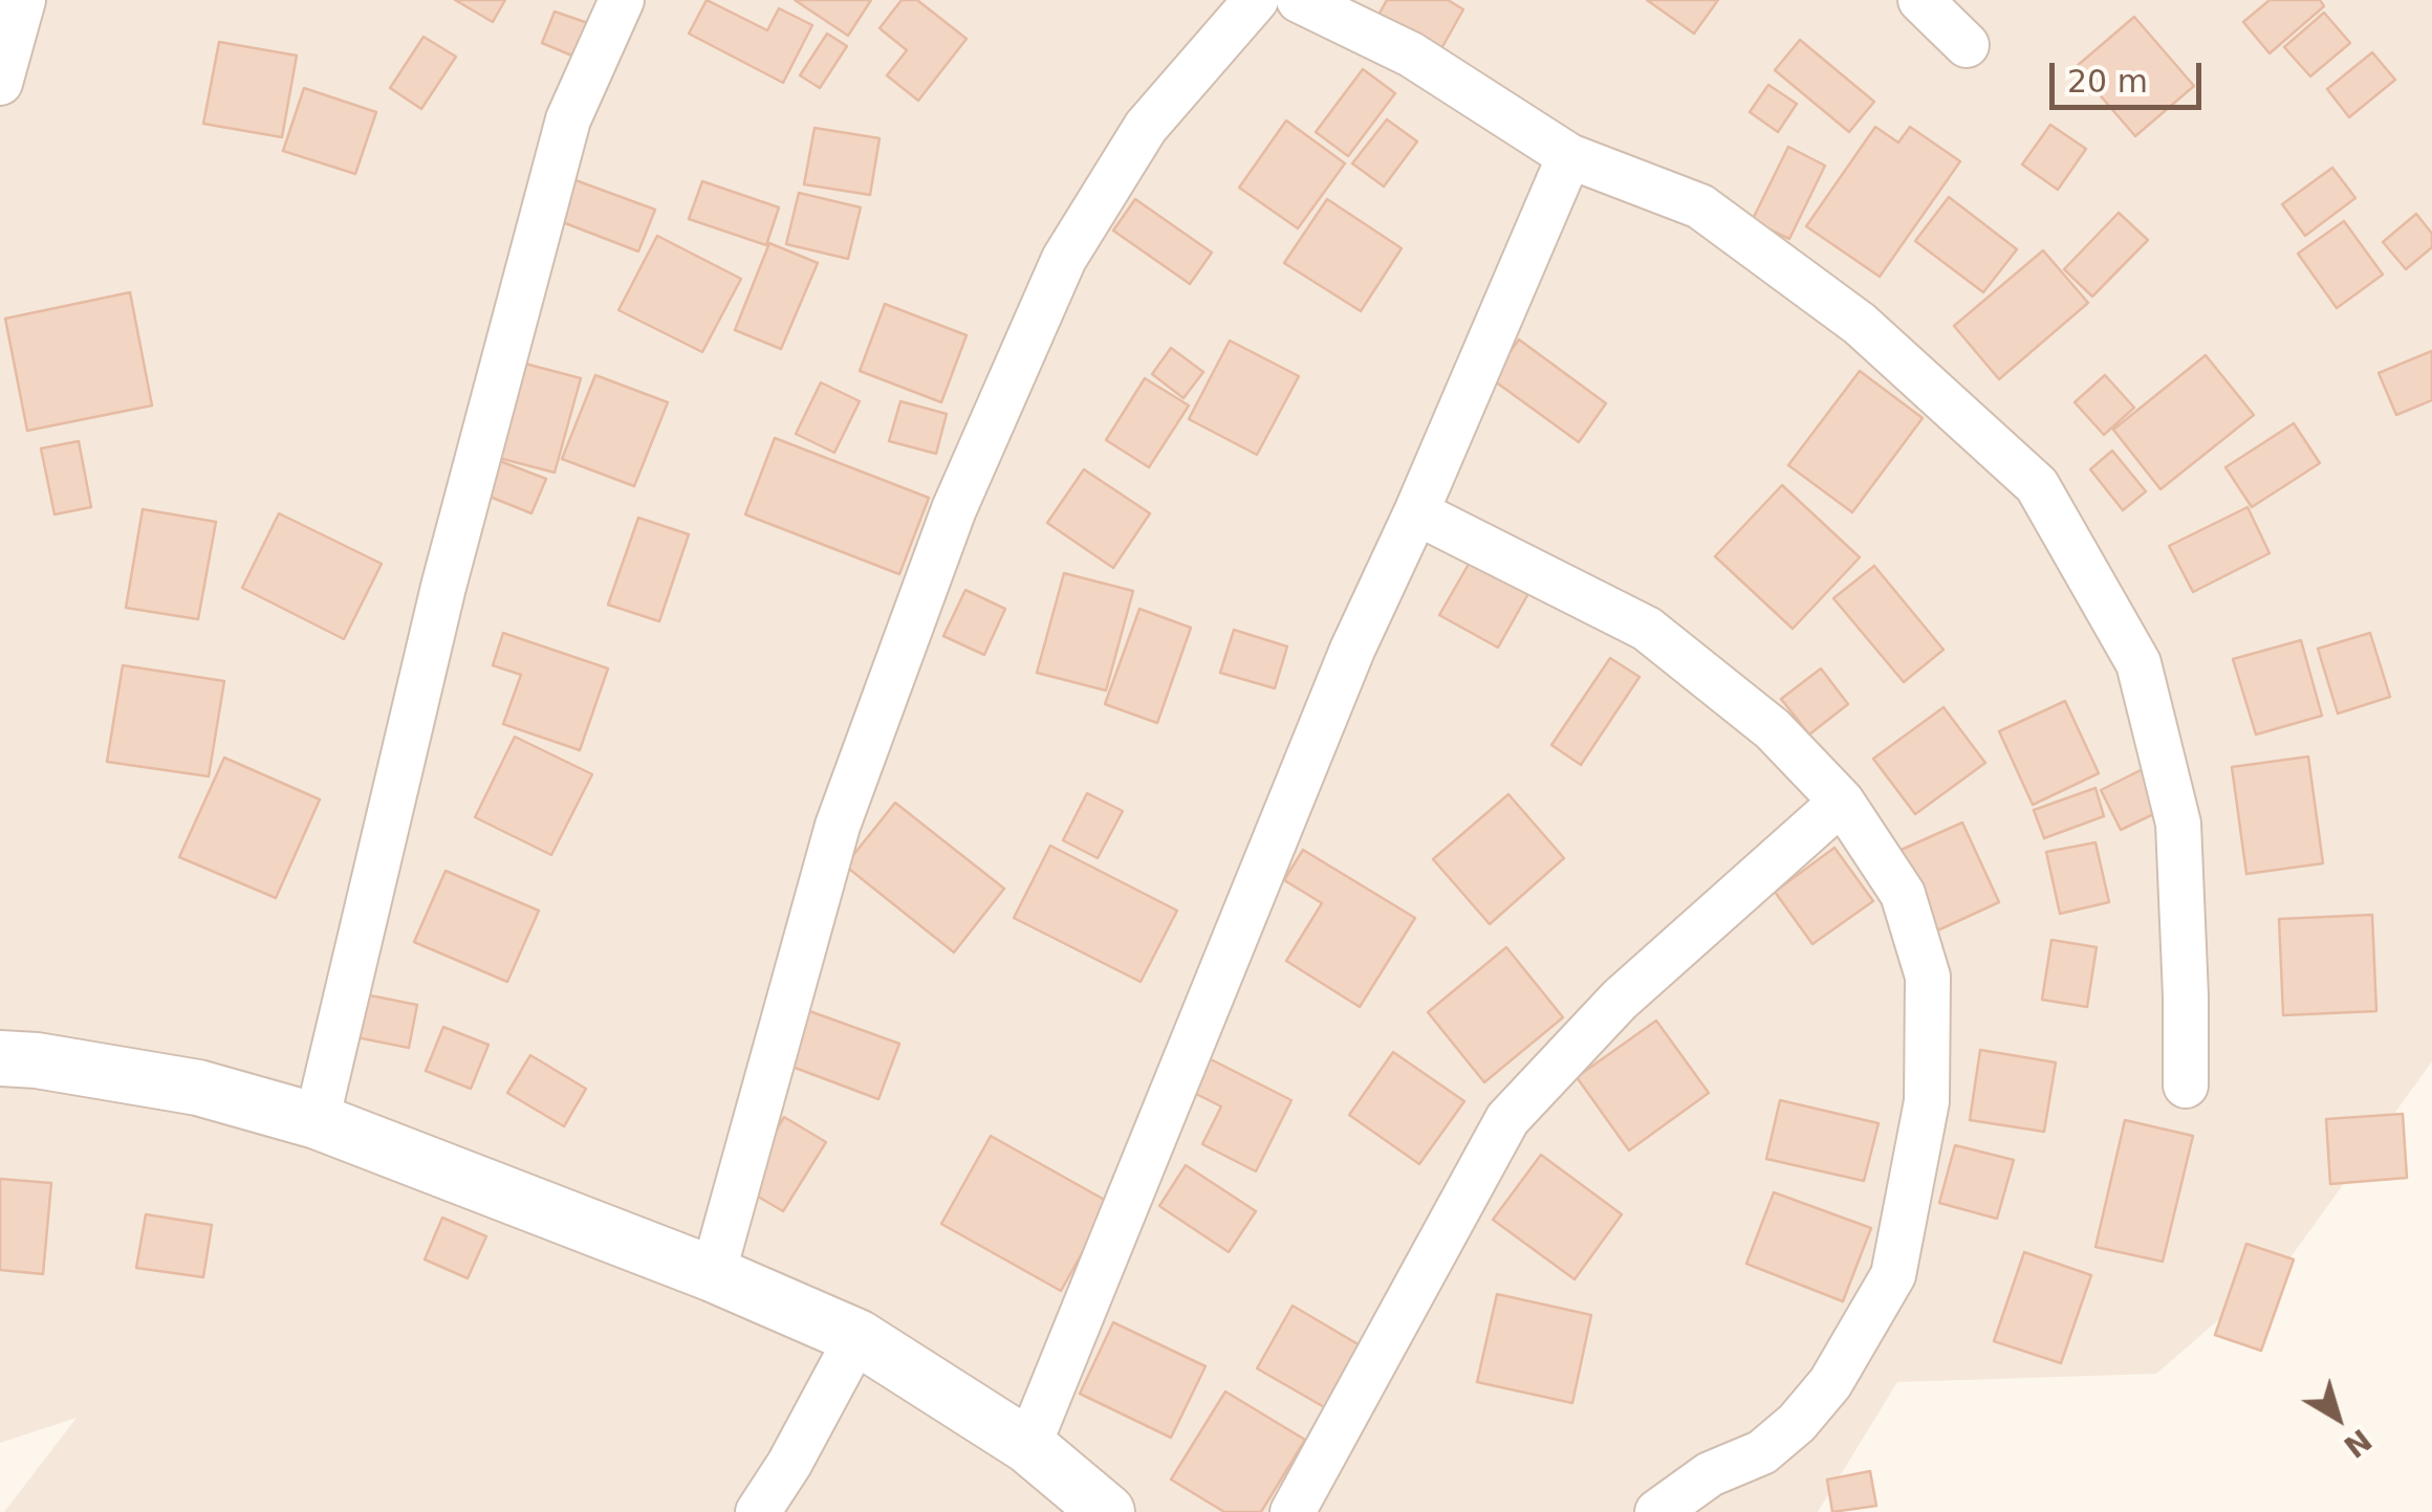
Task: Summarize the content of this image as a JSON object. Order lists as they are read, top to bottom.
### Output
{
  "scale_bar": "20 m",
  "north": "bottom right"
}
